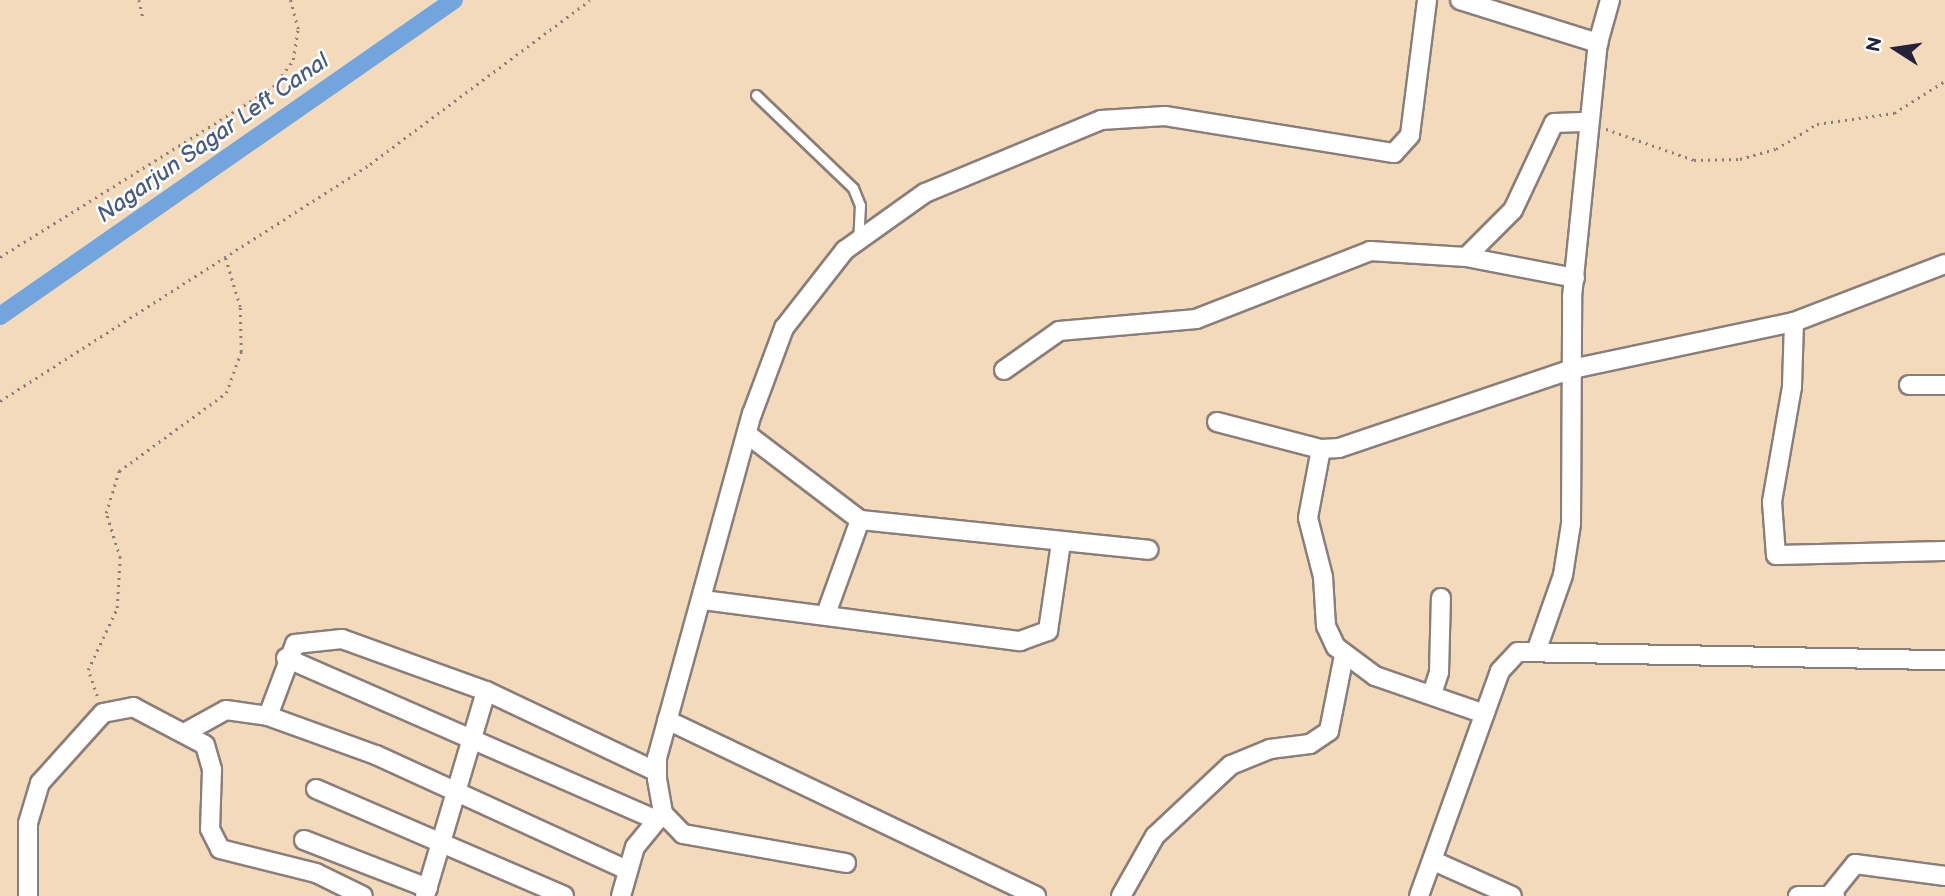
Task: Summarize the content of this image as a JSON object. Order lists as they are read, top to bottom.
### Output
{
  "water": ["Nagarjun Sagar Left Canal"],
  "north": "left"
}
